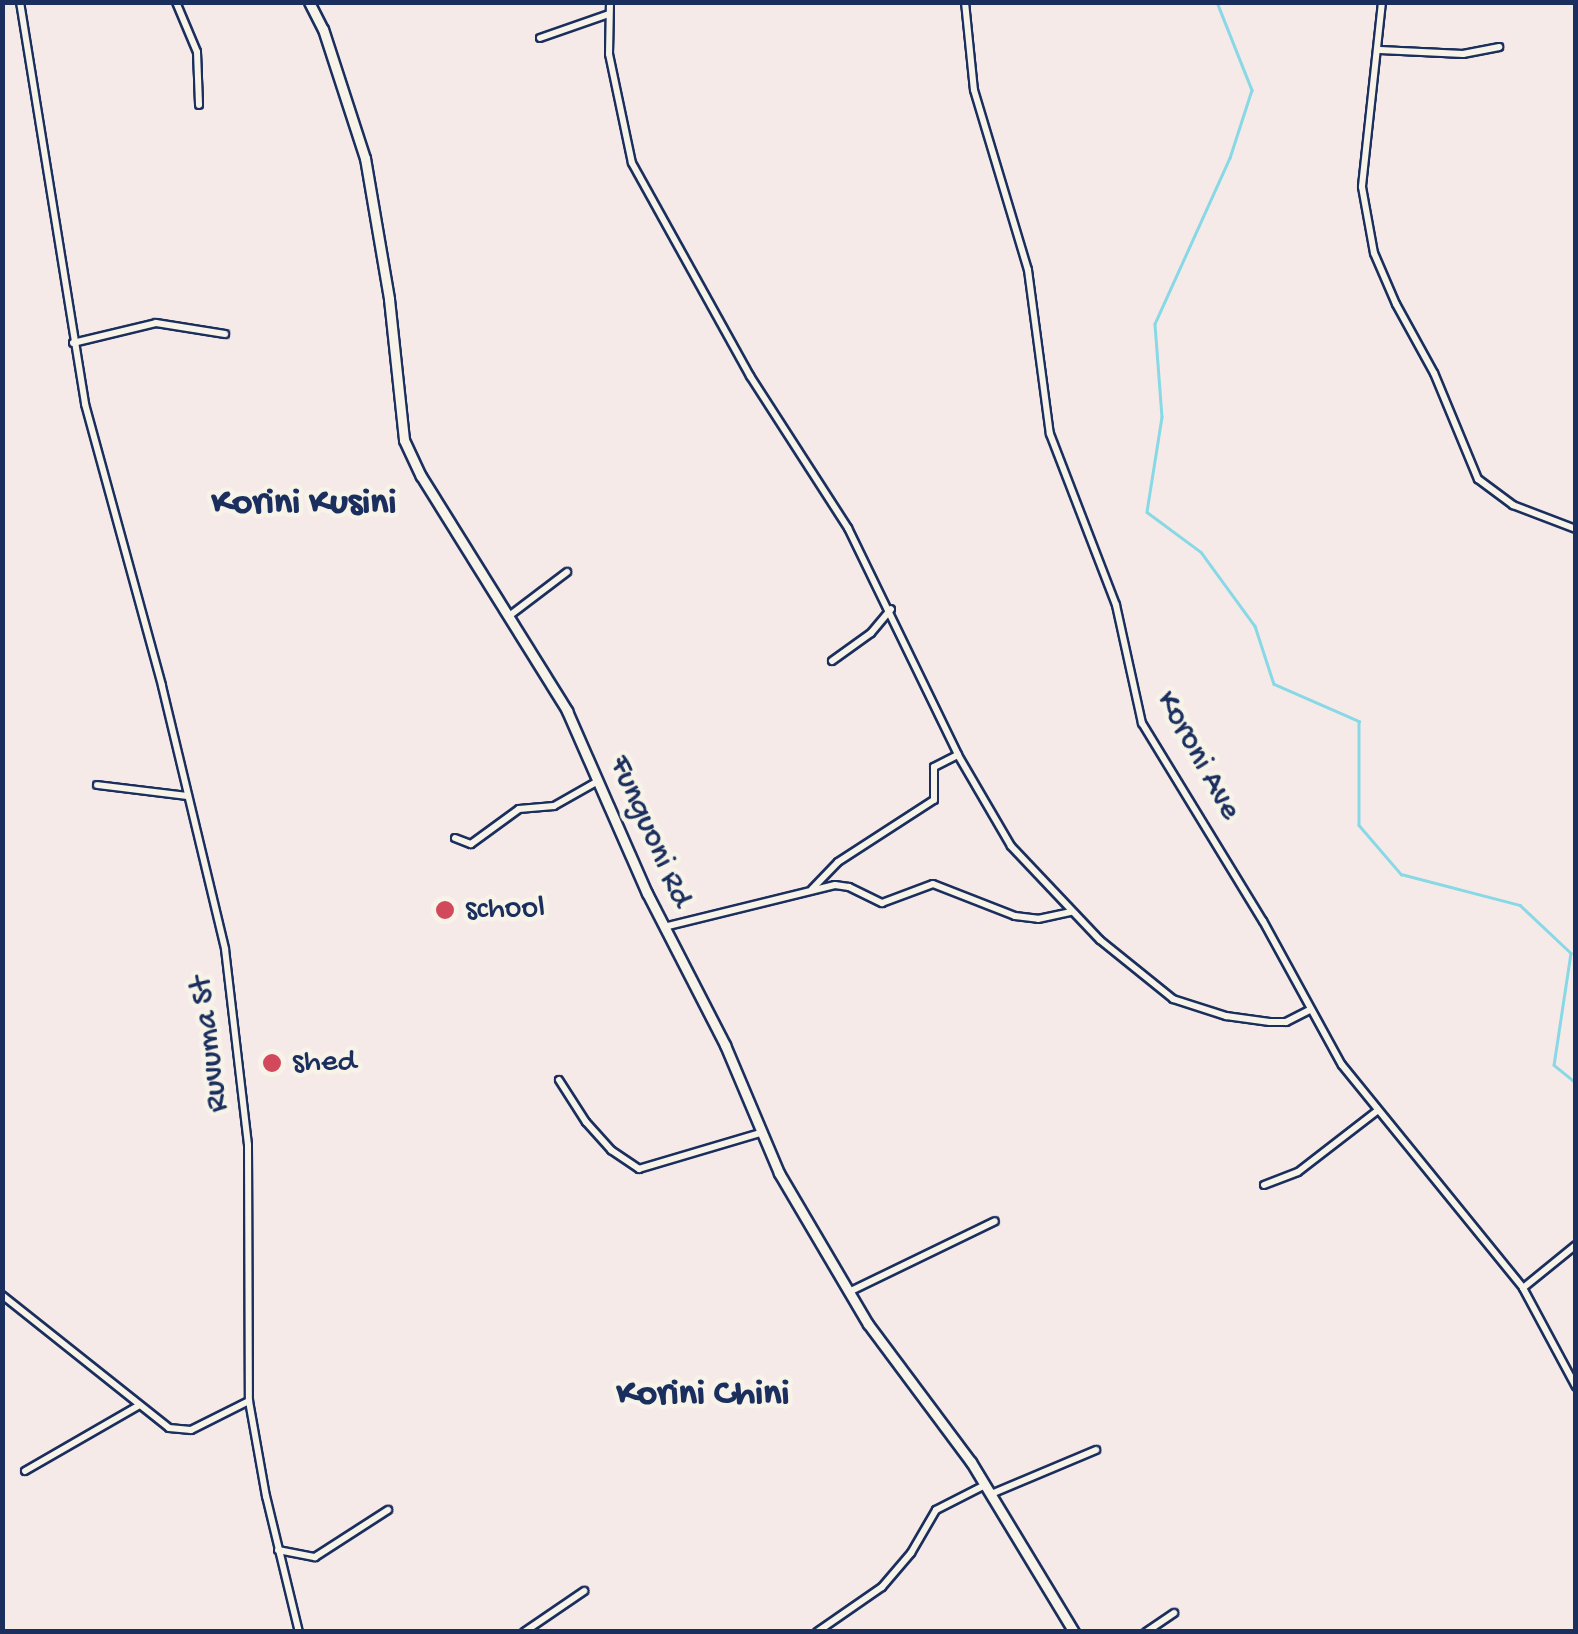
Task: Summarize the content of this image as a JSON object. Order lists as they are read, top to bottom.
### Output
{
  "streets": {
    "street": ["Koroni Ave", "Funguoni Rd", "Ruvuma St"]
  },
  "districts": ["Korini Kusini", "Korini Chini"],
  "places": ["school", "shed"]
}
